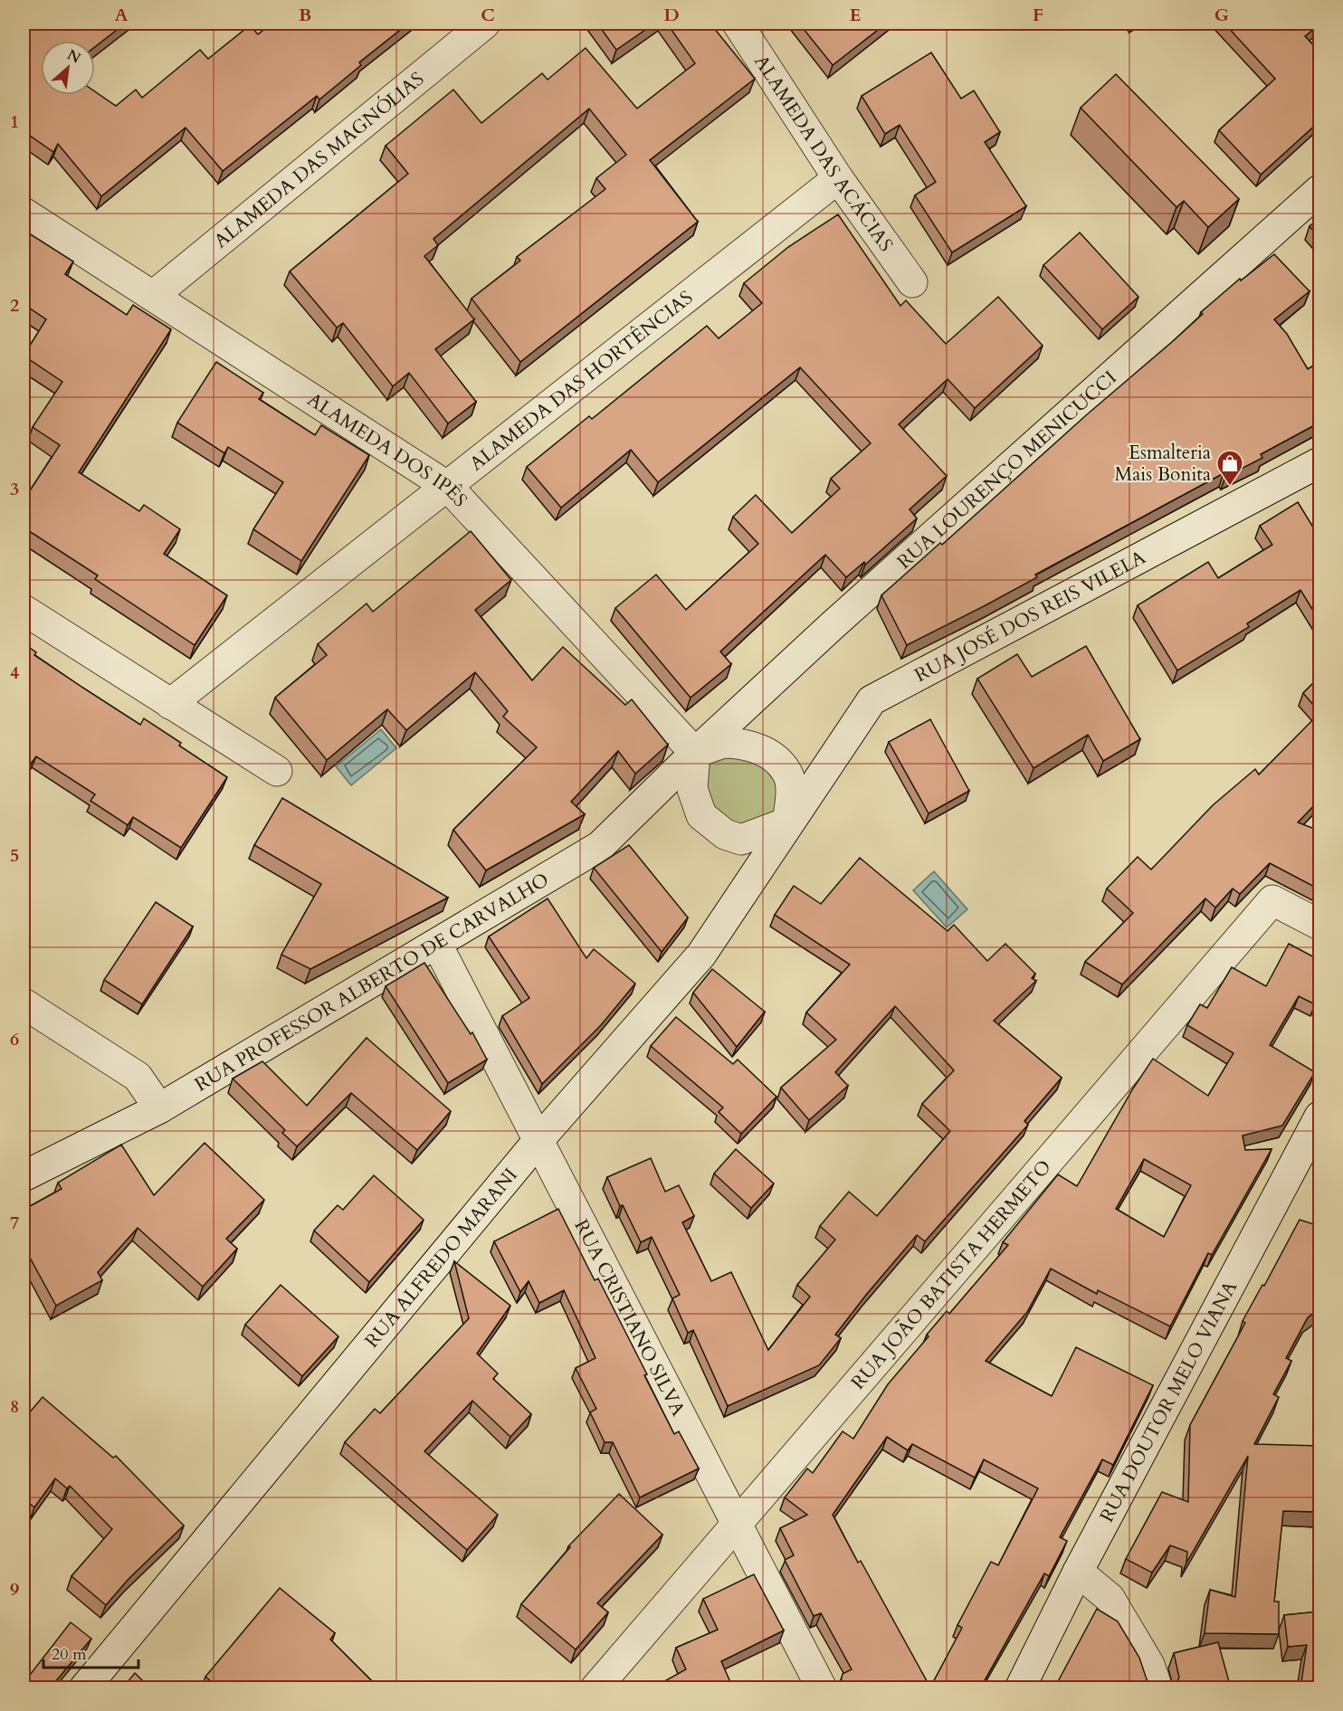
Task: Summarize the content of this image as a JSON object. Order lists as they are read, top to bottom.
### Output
{
  "streets": {
    "street": [
      "ALAMEDA DAS ACÁCIAS",
      "ALAMEDA DAS MAGNÓLIAS",
      "ALAMEDA DAS HORTÊNCIAS",
      "ALAMEDA DOS IPÊS",
      "RUA LOURENÇO MENICUCCI",
      "RUA JOSÉ DOS REIS VILELA",
      "RUA PROFESSOR ALBERTO DE CARVALHO",
      "RUA ALFREDO MARANI",
      "RUA JOÃO BATISTA HERMETO",
      "RUA CRISTIANO SILVA",
      "RUA DOUTOR MELO VIANA"
    ]
  },
  "crossings": [
    ["ALAMEDA DAS ACÁCIAS", "ALAMEDA DAS HORTÊNCIAS"],
    ["ALAMEDA DAS MAGNÓLIAS", "ALAMEDA DOS IPÊS"],
    ["ALAMEDA DAS HORTÊNCIAS", "ALAMEDA DOS IPÊS"],
    ["ALAMEDA DOS IPÊS", "RUA LOURENÇO MENICUCCI"],
    ["ALAMEDA DOS IPÊS", "RUA JOSÉ DOS REIS VILELA"],
    ["ALAMEDA DOS IPÊS", "RUA PROFESSOR ALBERTO DE CARVALHO"],
    ["ALAMEDA DOS IPÊS", "RUA ALFREDO MARANI"],
    ["RUA LOURENÇO MENICUCCI", "RUA JOSÉ DOS REIS VILELA"],
    ["RUA LOURENÇO MENICUCCI", "RUA PROFESSOR ALBERTO DE CARVALHO"],
    ["RUA LOURENÇO MENICUCCI", "RUA ALFREDO MARANI"],
    ["RUA JOSÉ DOS REIS VILELA", "RUA PROFESSOR ALBERTO DE CARVALHO"],
    ["RUA JOSÉ DOS REIS VILELA", "RUA ALFREDO MARANI"],
    ["RUA PROFESSOR ALBERTO DE CARVALHO", "RUA ALFREDO MARANI"],
    ["RUA PROFESSOR ALBERTO DE CARVALHO", "RUA CRISTIANO SILVA"],
    ["RUA ALFREDO MARANI", "RUA CRISTIANO SILVA"],
    ["RUA JOÃO BATISTA HERMETO", "RUA CRISTIANO SILVA"]
  ],
  "places": {
    "shop": ["Esmalteria Mais Bonita"]
  },
  "scale_bar": "20 m",
  "north": "top right",
  "grid": {
    "columns": [
      "A",
      "B",
      "C",
      "D",
      "E",
      "F",
      "G"
    ],
    "rows": [
      "1",
      "2",
      "3",
      "4",
      "5",
      "6",
      "7",
      "8",
      "9"
    ]
  }
}
